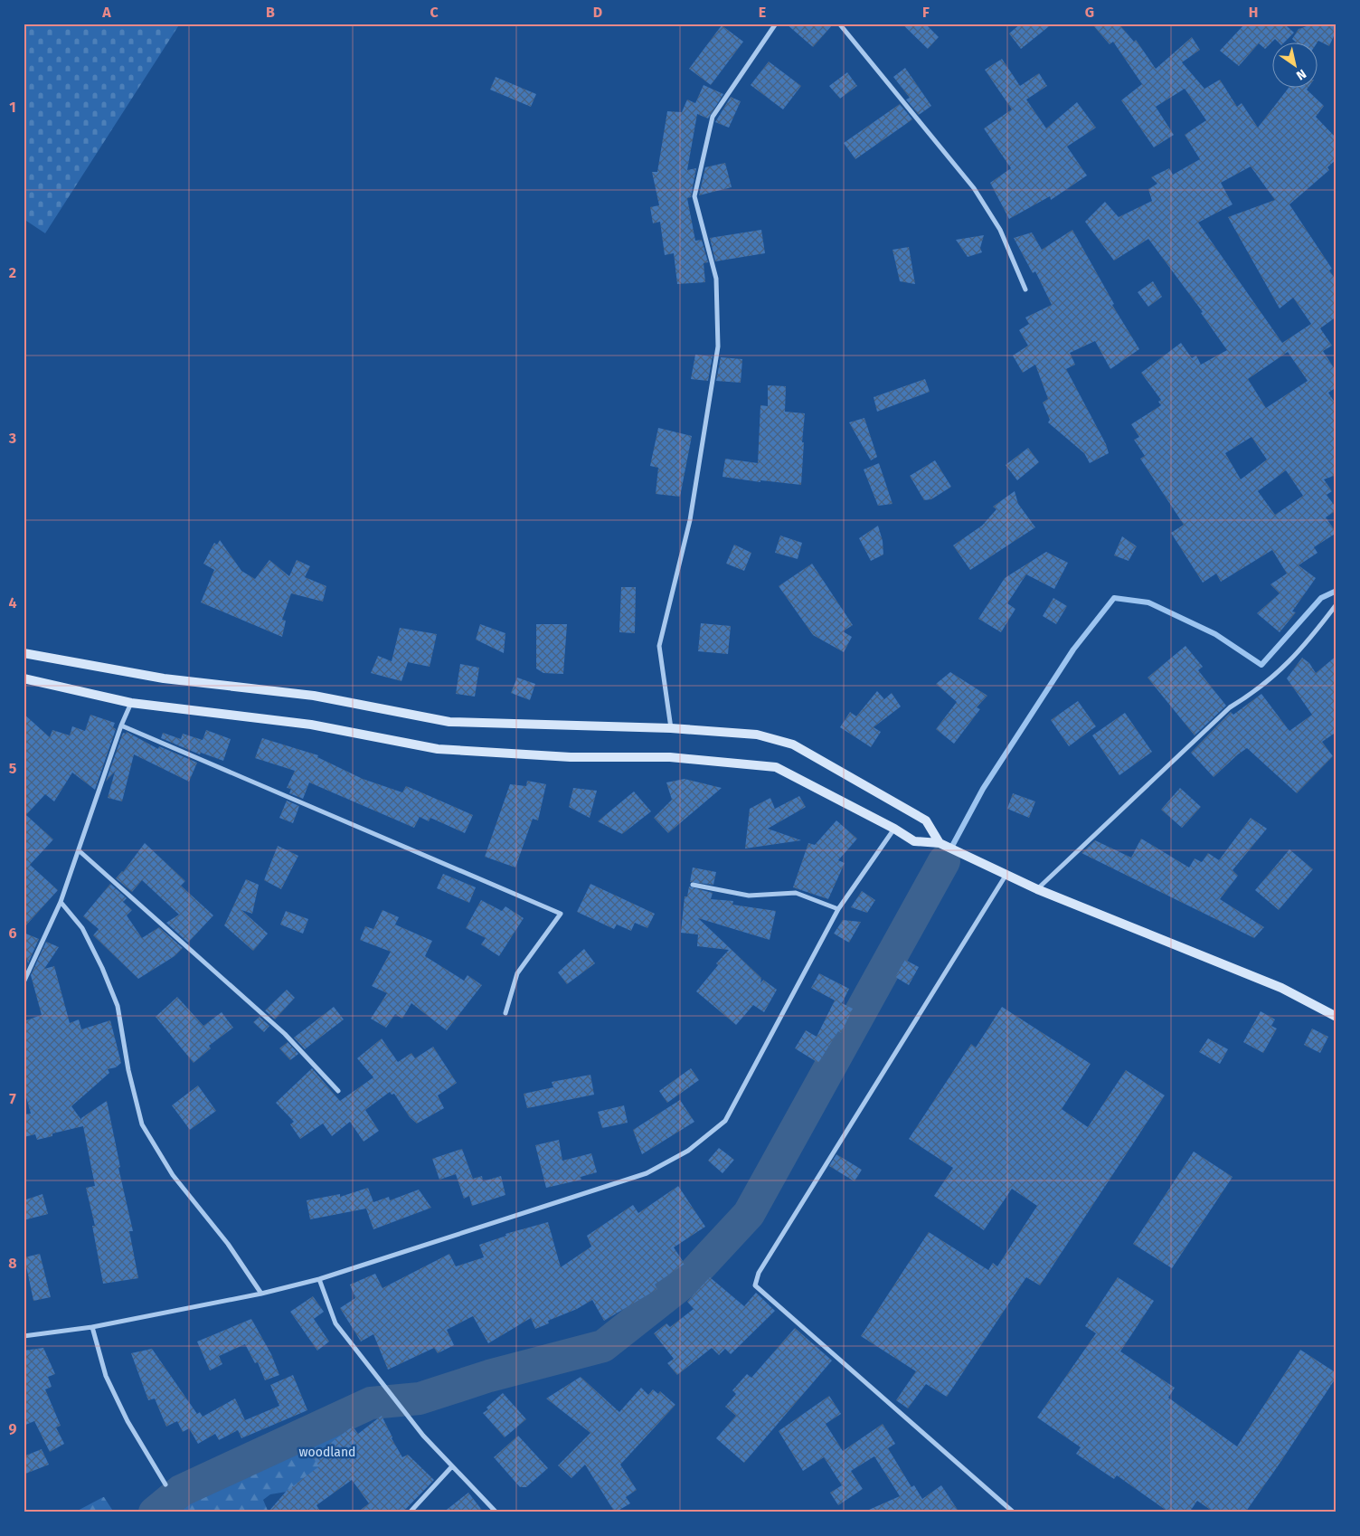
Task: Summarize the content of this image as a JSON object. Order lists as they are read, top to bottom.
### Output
{
  "parks": ["woodland"],
  "north": "bottom right",
  "grid": {
    "columns": [
      "A",
      "B",
      "C",
      "D",
      "E",
      "F",
      "G",
      "H"
    ],
    "rows": [
      "1",
      "2",
      "3",
      "4",
      "5",
      "6",
      "7",
      "8",
      "9"
    ]
  }
}
